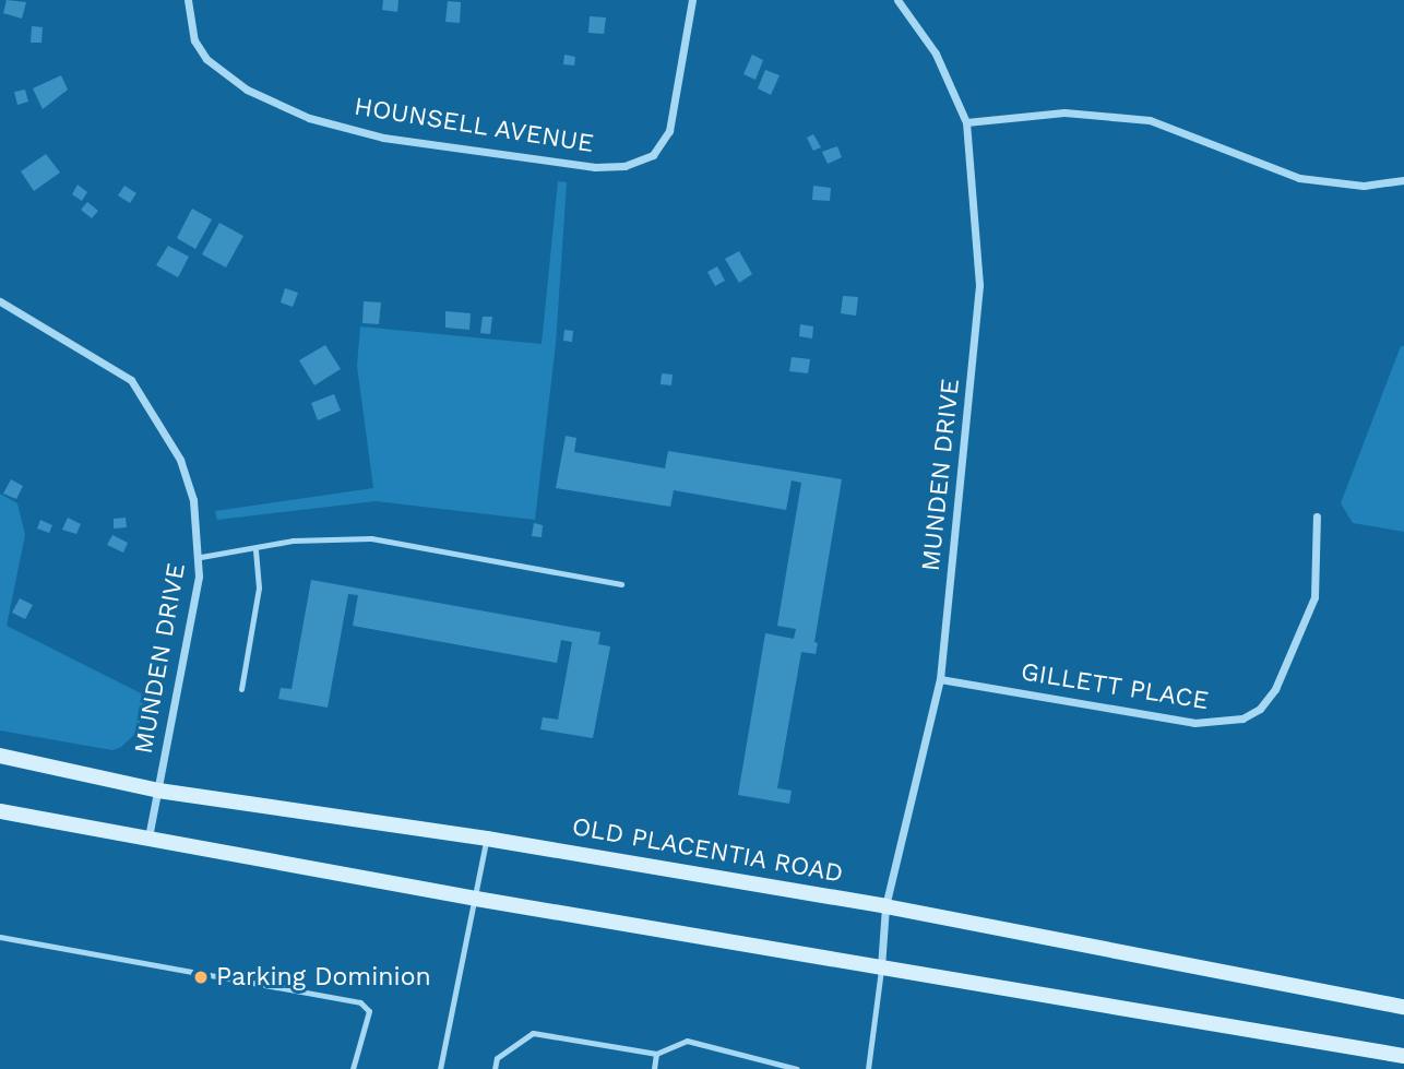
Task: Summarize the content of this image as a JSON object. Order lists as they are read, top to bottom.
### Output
{
  "streets": {
    "main road": ["OLD PLACENTIA ROAD"],
    "street": ["HOUNSELL AVENUE", "MUNDEN DRIVE", "GILLETT PLACE"]
  },
  "crossings": [
    ["MUNDEN DRIVE", "GILLETT PLACE"],
    ["MUNDEN DRIVE", "OLD PLACENTIA ROAD"]
  ],
  "places": ["Parking Dominion"]
}
